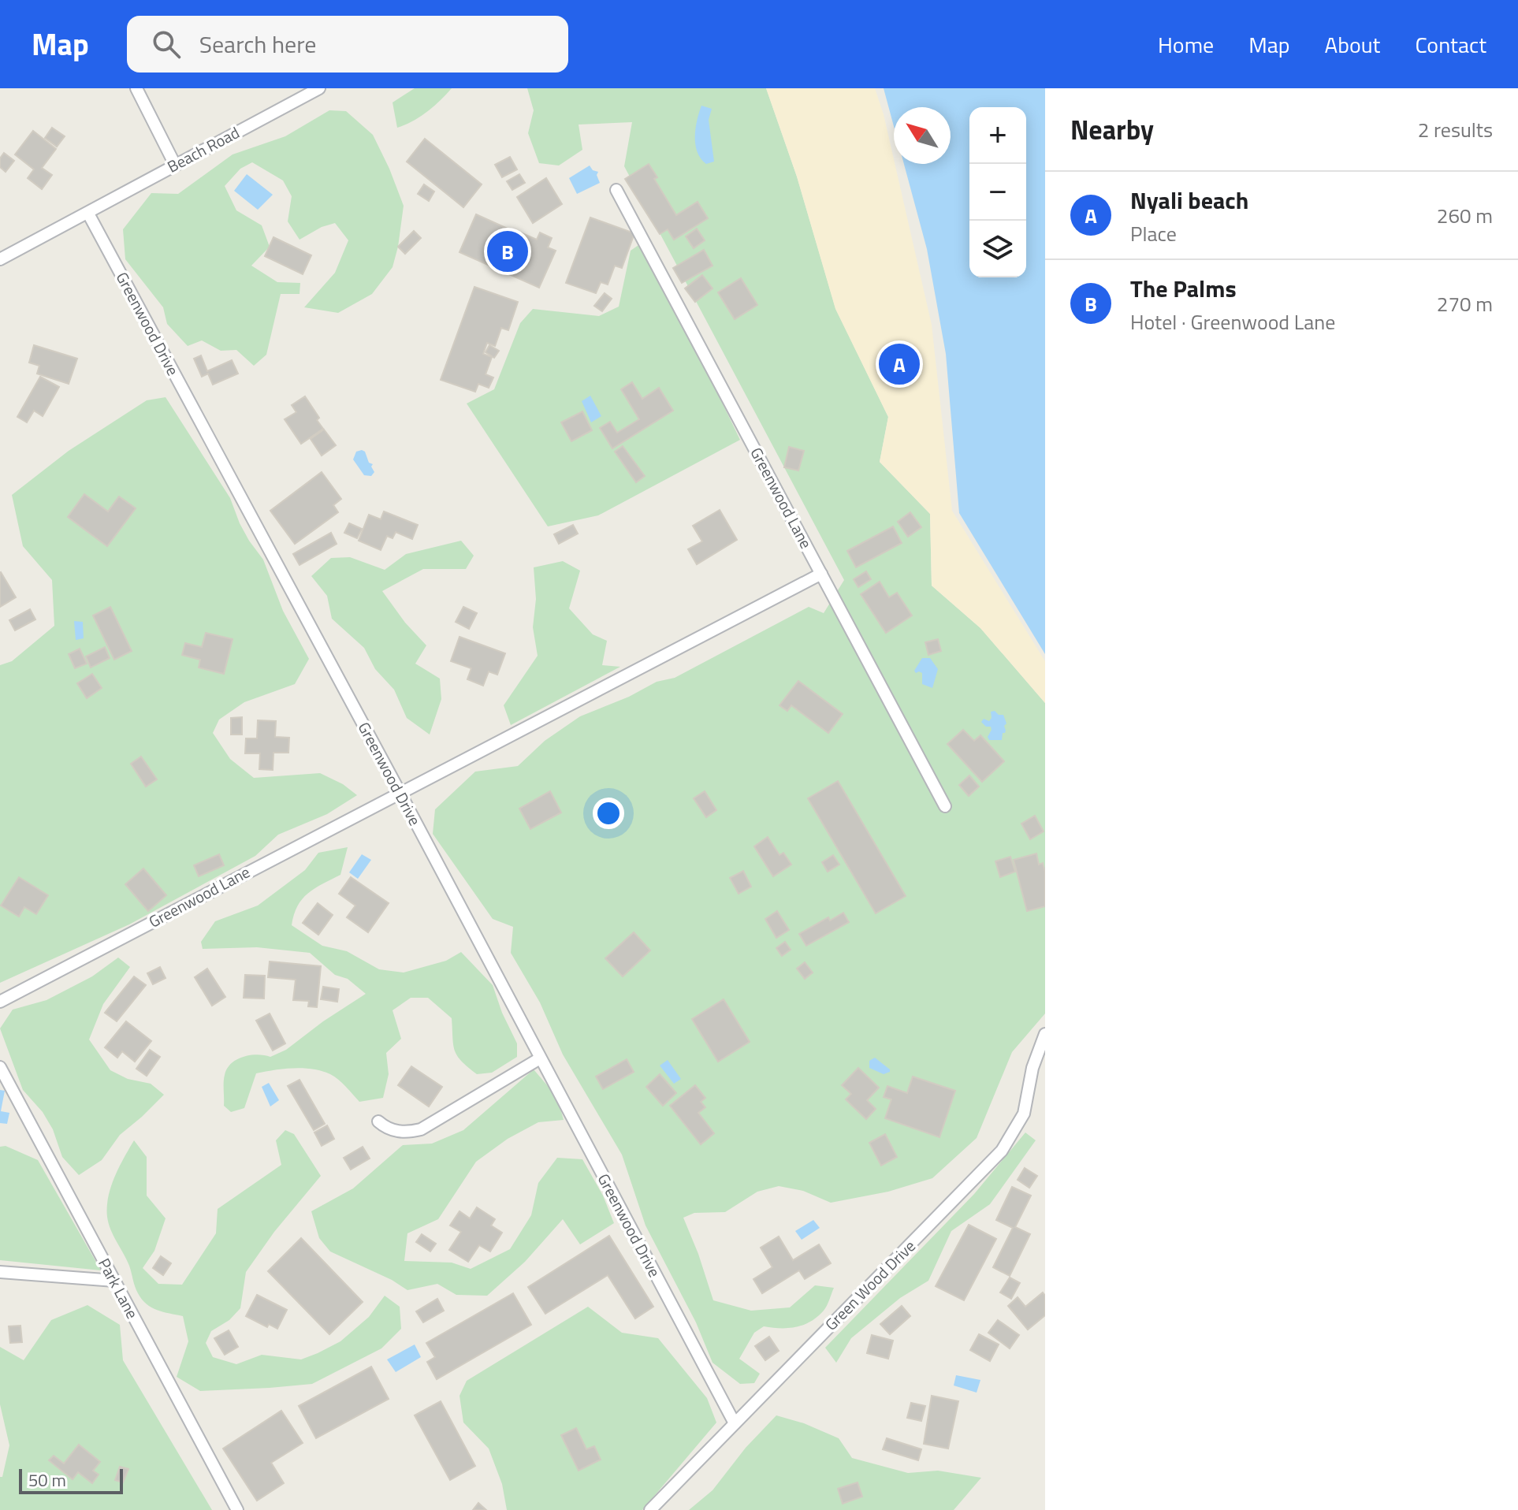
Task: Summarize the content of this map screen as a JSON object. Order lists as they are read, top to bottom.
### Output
{
  "streets": {
    "street": [
      "Beach Road",
      "Greenwood Drive",
      "Greenwood Lane",
      "Green Wood Drive",
      "Park Lane"
    ]
  },
  "crossings": [
    ["Beach Road", "Greenwood Drive"],
    ["Greenwood Drive", "Greenwood Lane"],
    ["Greenwood Drive", "Green Wood Drive"]
  ],
  "scale_bar": "50 m",
  "north": "top left",
  "page": {
    "header": "Map",
    "search": "Search here",
    "nav": [
      "Home",
      "Map",
      "About",
      "Contact"
    ],
    "heading": ["Nearby", "2 results"],
    "map_buttons": ["+", "−"],
    "list": [
      {
        "mark": "A",
        "name": "Nyali beach",
        "note": "Place",
        "value": "260 m"
      },
      {
        "mark": "B",
        "name": "The Palms",
        "note": "Hotel · Greenwood Lane",
        "value": "270 m"
      }
    ],
    "pins": ["B", "A"],
    "scale": "50 m"
  }
}
